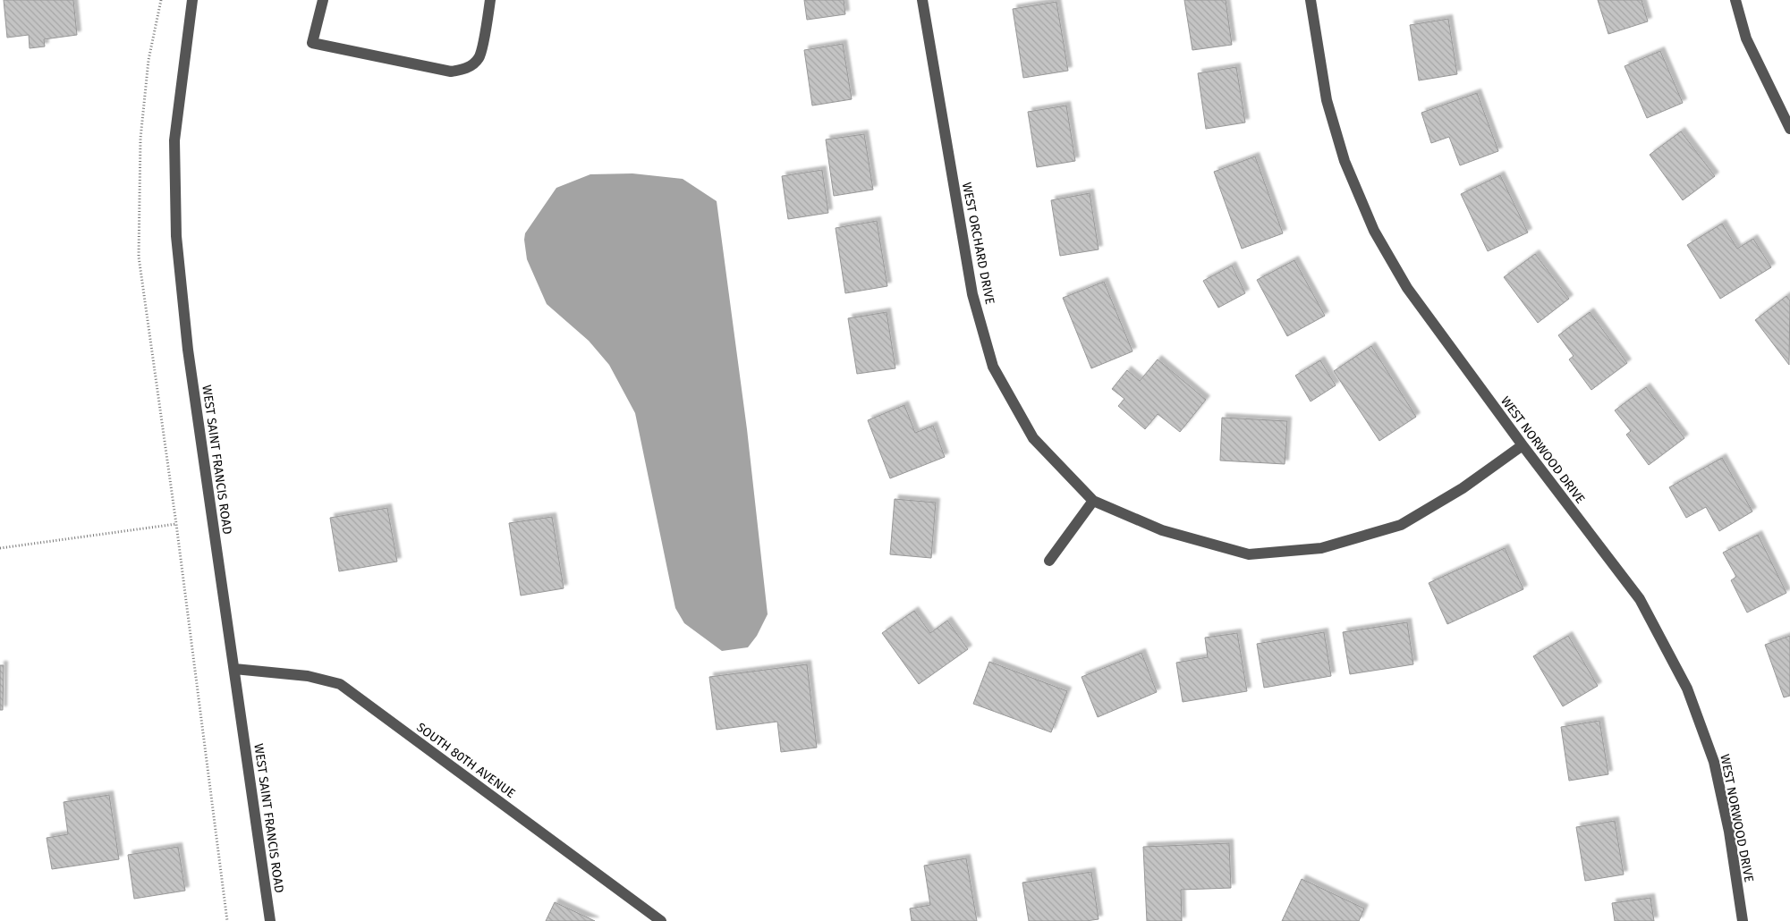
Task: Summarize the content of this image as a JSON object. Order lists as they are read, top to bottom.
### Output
{
  "streets": {
    "street": [
      "WEST ORCHARD DRIVE",
      "WEST NORWOOD DRIVE",
      "WEST SAINT FRANCIS ROAD",
      "SOUTH 80TH AVENUE"
    ]
  },
  "crossings": [
    ["WEST ORCHARD DRIVE", "WEST NORWOOD DRIVE"],
    ["WEST SAINT FRANCIS ROAD", "SOUTH 80TH AVENUE"]
  ]
}
